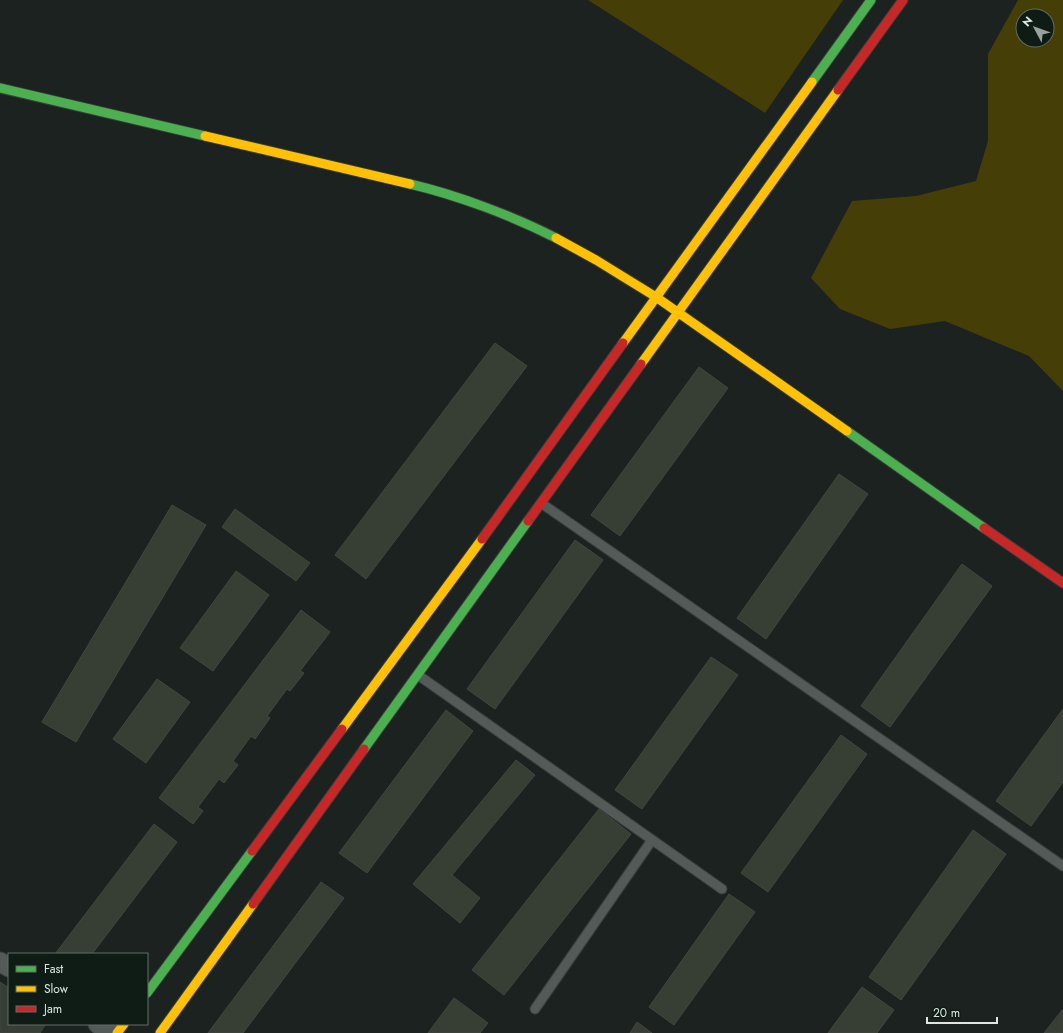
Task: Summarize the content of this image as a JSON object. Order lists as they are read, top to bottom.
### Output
{
  "legend": ["Fast", "Slow", "Jam"],
  "scale_bar": "20 m",
  "north": "top left"
}
